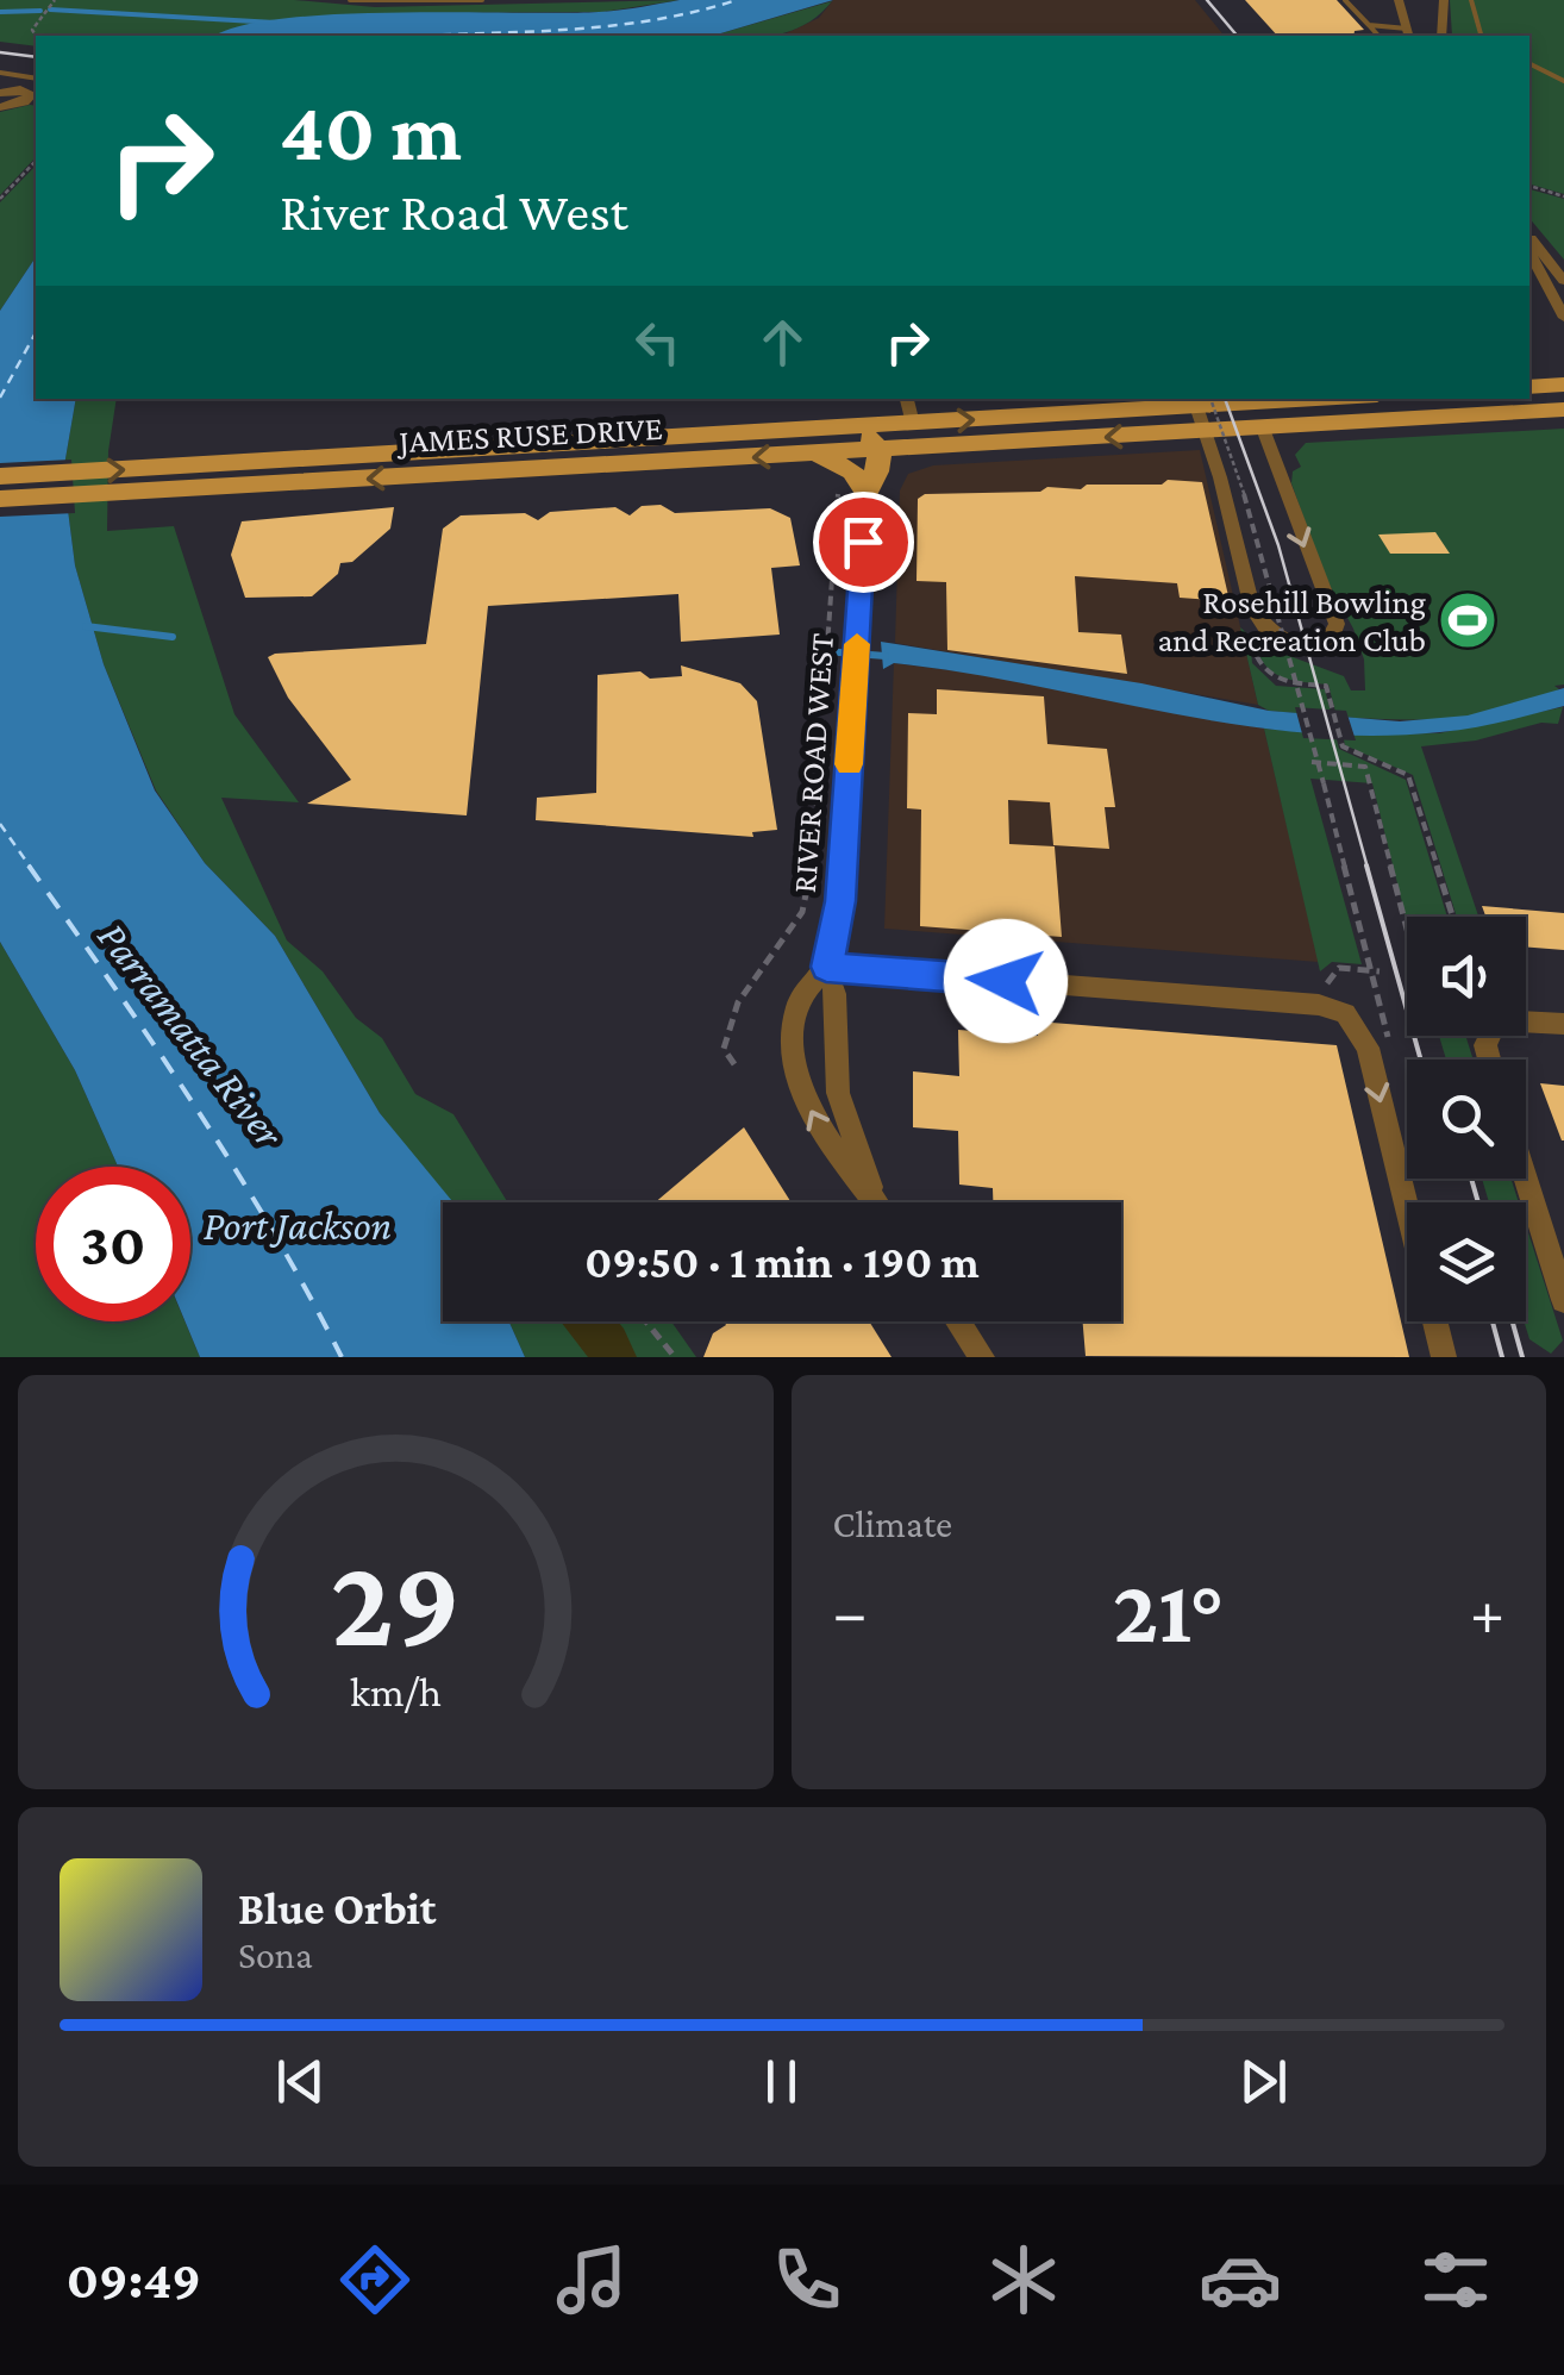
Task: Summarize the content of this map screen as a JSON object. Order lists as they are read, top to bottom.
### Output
{
  "streets": {
    "main road": ["JAMES RUSE DRIVE"],
    "street": ["RIVER ROAD WEST"]
  },
  "water": ["Parramatta River", "Port Jackson"],
  "places": {
    "sports": ["Rosehill Bowling and Recreation Club"]
  },
  "page": {
    "turn": ["40 m", "River Road West"],
    "limit": "30",
    "trip": "09:50 · 1 min · 190 m",
    "tile": "Climate",
    "heat": ["−", "21°", "+"],
    "song": ["Blue Orbit", "Sona"],
    "tabs": "09:49",
    "gauge": ["29", "km/h"]
  }
}
